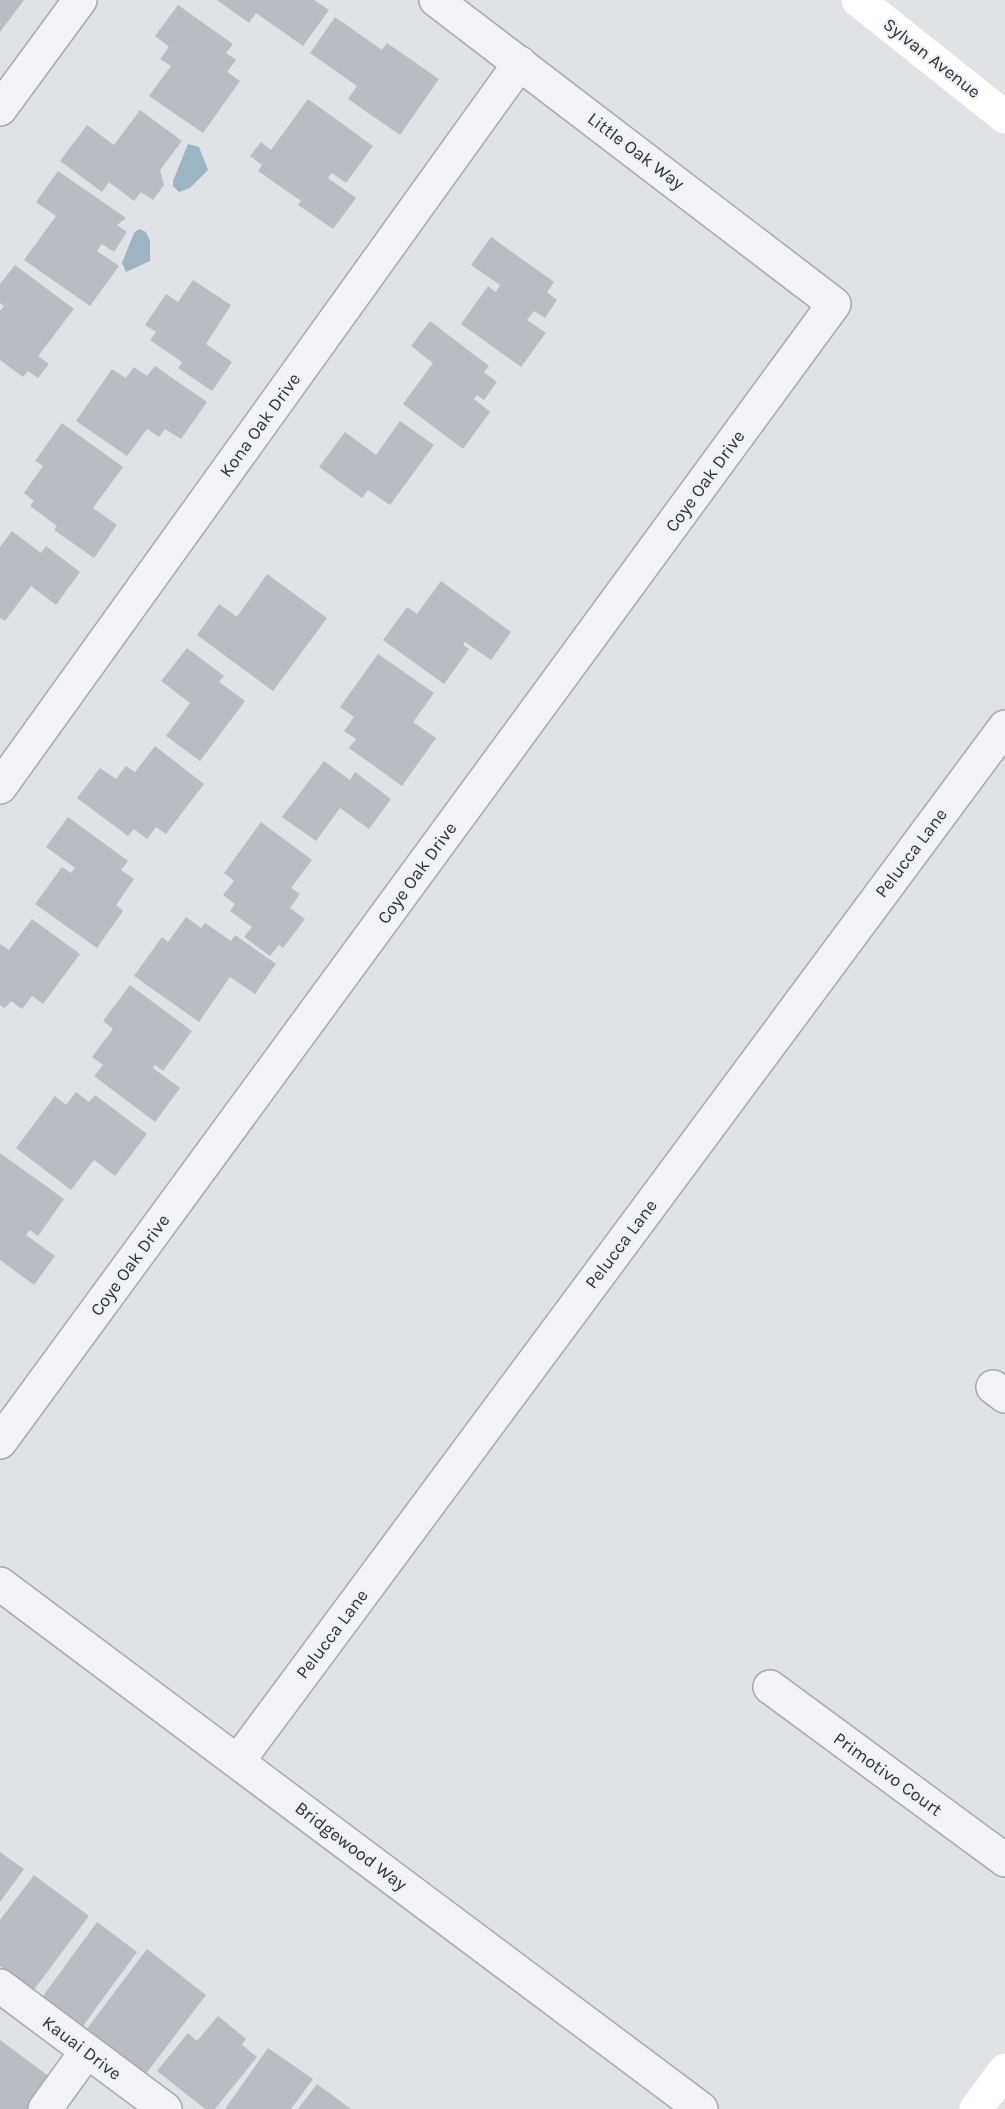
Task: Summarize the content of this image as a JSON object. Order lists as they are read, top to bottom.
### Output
{
  "streets": {
    "main road": ["Sylvan Avenue"],
    "street": [
      "Little Oak Way",
      "Kona Oak Drive",
      "Coye Oak Drive",
      "Pelucca Lane",
      "Primotivo Court",
      "Bridgewood Way",
      "Kauai Drive"
    ]
  },
  "crossings": [
    ["Little Oak Way", "Kona Oak Drive"],
    ["Little Oak Way", "Coye Oak Drive"],
    ["Pelucca Lane", "Bridgewood Way"]
  ]
}
